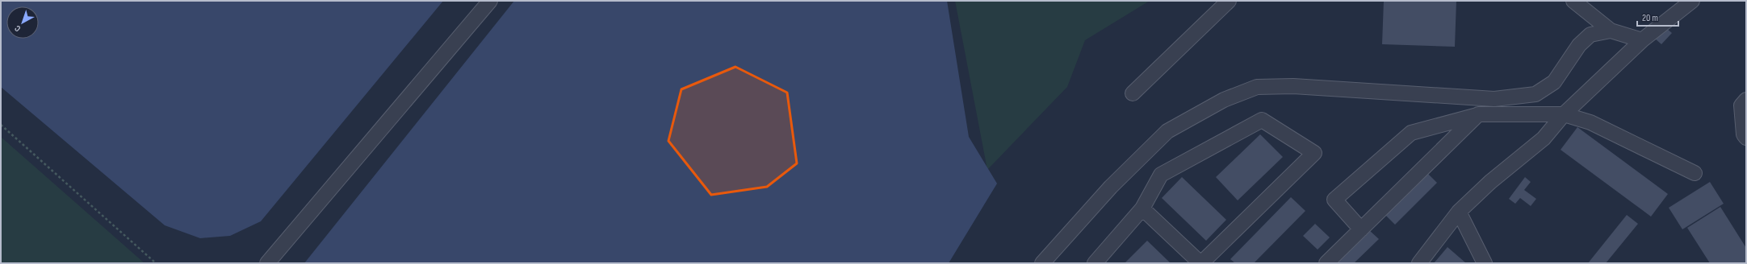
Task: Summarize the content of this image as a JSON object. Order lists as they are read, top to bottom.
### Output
{
  "scale_bar": "20 m",
  "north": "bottom left"
}
